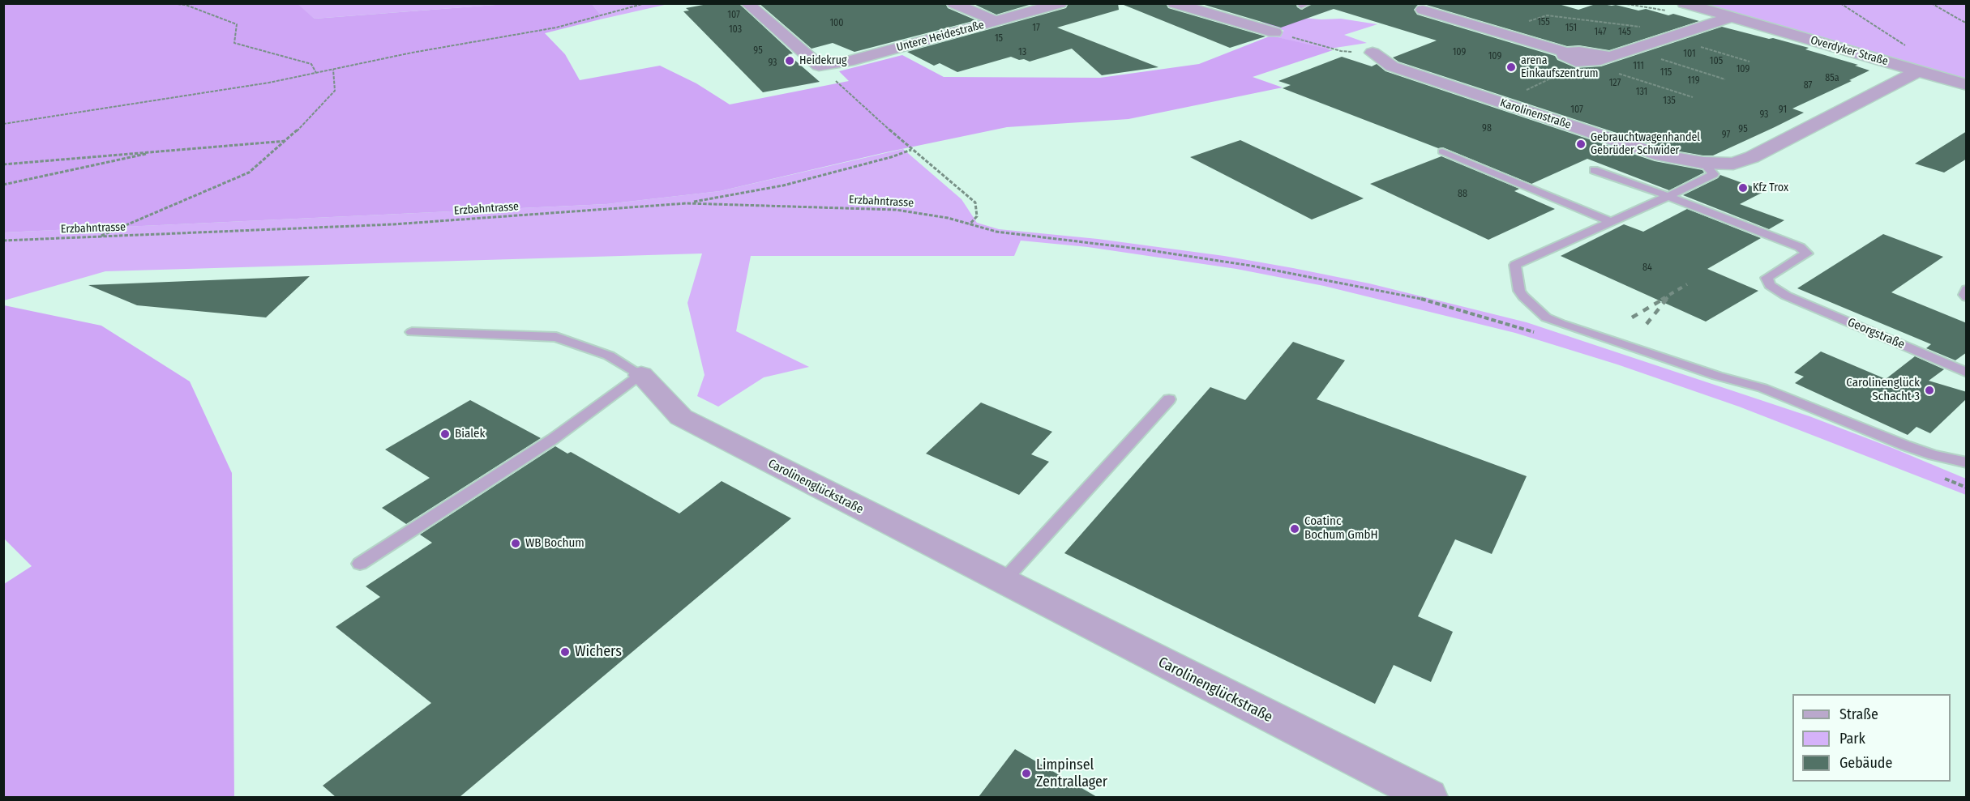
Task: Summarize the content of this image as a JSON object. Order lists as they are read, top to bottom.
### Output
{
  "streets": {
    "street": [
      "Untere Heidestraße",
      "Overdyker Straße",
      "Karolinenstraße",
      "Carolinenglückstraße"
    ],
    "lane": ["Georgstraße"],
    "path": ["Erzbahntrasse"]
  },
  "crossings": [
    ["Overdyker Straße", "Karolinenstraße"]
  ],
  "places": [
    "Heidekrug",
    "arena Einkaufszentrum",
    "Gebrauchtwagenhandel Gebrüder Schwider",
    "Kfz Trox",
    "Carolinenglück Schacht 3",
    "Bialek",
    "Coatinc Bochum GmbH",
    "WB Bochum",
    "Wichers",
    "Limpinsel Zentrallager"
  ],
  "house_numbers": [
    "107",
    "155",
    "100",
    "17",
    "151",
    "103",
    "147",
    "145",
    "15",
    "95",
    "13",
    "109",
    "101",
    "109",
    "105",
    "93",
    "111",
    "109",
    "115",
    "85a",
    "119",
    "127",
    "87",
    "131",
    "135",
    "107",
    "91",
    "93",
    "98",
    "95",
    "97",
    "88",
    "84"
  ],
  "legend": ["Straße", "Park", "Gebäude"]
}
